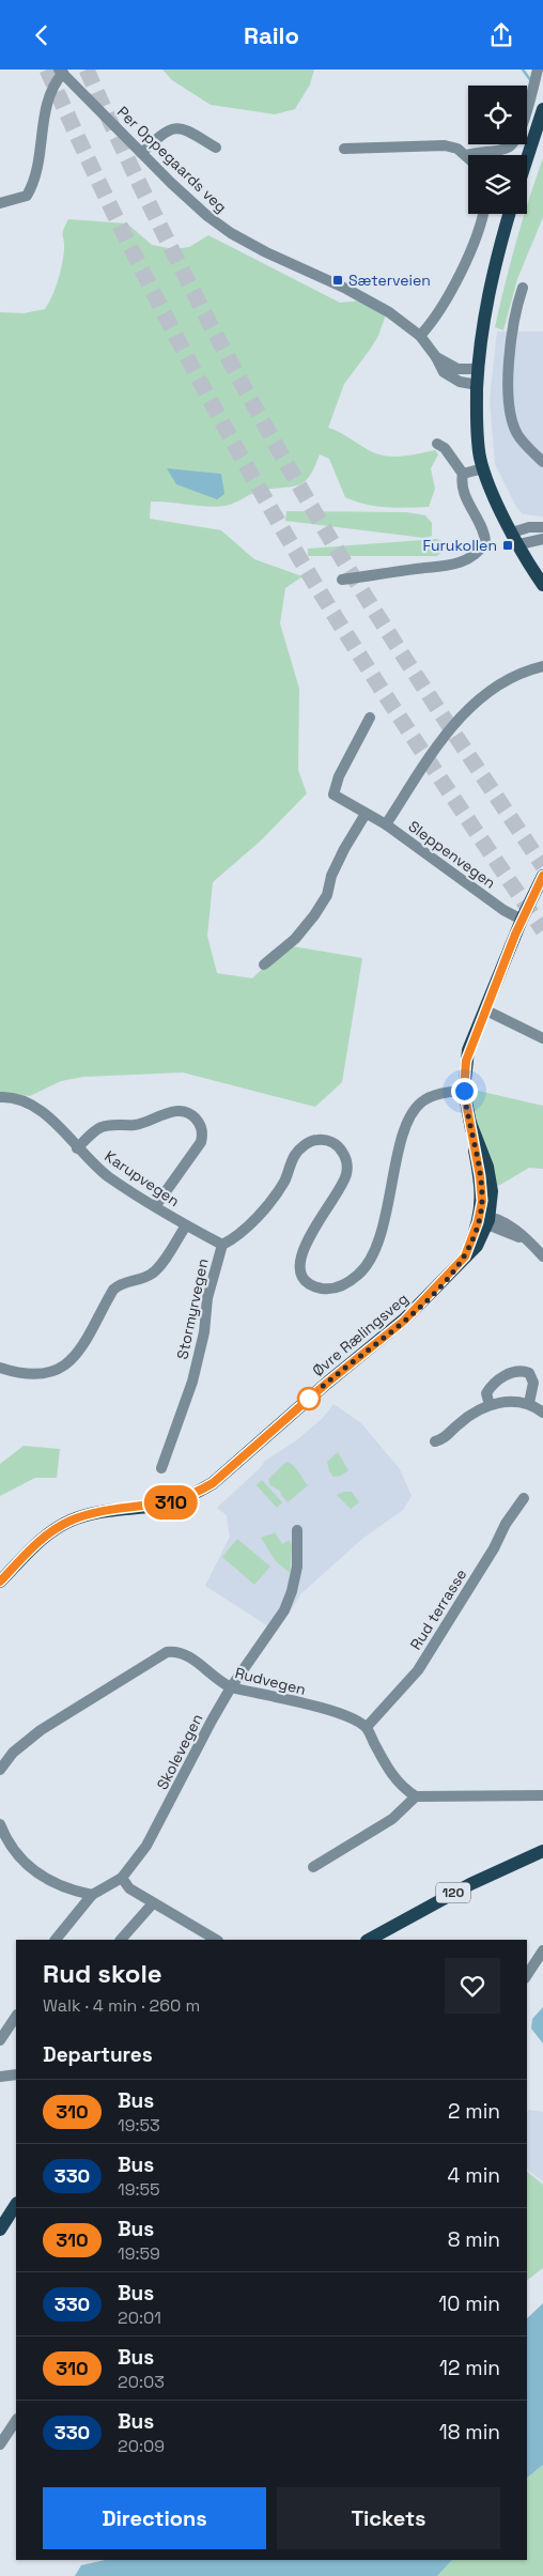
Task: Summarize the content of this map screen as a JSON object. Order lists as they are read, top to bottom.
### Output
{
  "streets": {
    "main road": ["Øvre Rælingsveg", "120"],
    "street": [
      "Per Oppegaards veg",
      "Sleppenvegen",
      "Karupvegen",
      "Stormyrvegen",
      "Rud terrasse",
      "Rudvegen",
      "Skolevegen"
    ]
  },
  "crossings": [
    ["Sleppenvegen", "Øvre Rælingsveg"],
    ["Karupvegen", "Stormyrvegen"],
    ["Stormyrvegen", "Øvre Rælingsveg"],
    ["Rud terrasse", "Rudvegen"],
    ["Rudvegen", "Skolevegen"]
  ],
  "places": {
    "transit": ["Sæterveien", "Furukollen"]
  },
  "lines": ["bus line 310"],
  "page": {
    "header": "Railo",
    "on_map": "310",
    "heading": [
      ["Rud skole", "Walk · 4 min · 260 m"],
      "Departures"
    ],
    "list": [
      {
        "mark": "310",
        "name": "Bus",
        "note": "19:53",
        "value": "2 min"
      },
      {
        "mark": "330",
        "name": "Bus",
        "note": "19:55",
        "value": "4 min"
      },
      {
        "mark": "310",
        "name": "Bus",
        "note": "19:59",
        "value": "8 min"
      },
      {
        "mark": "330",
        "name": "Bus",
        "note": "20:01",
        "value": "10 min"
      },
      {
        "mark": "310",
        "name": "Bus",
        "note": "20:03",
        "value": "12 min"
      },
      {
        "mark": "330",
        "name": "Bus",
        "note": "20:09",
        "value": "18 min"
      }
    ],
    "buttons": ["Directions", "Tickets"]
  }
}
